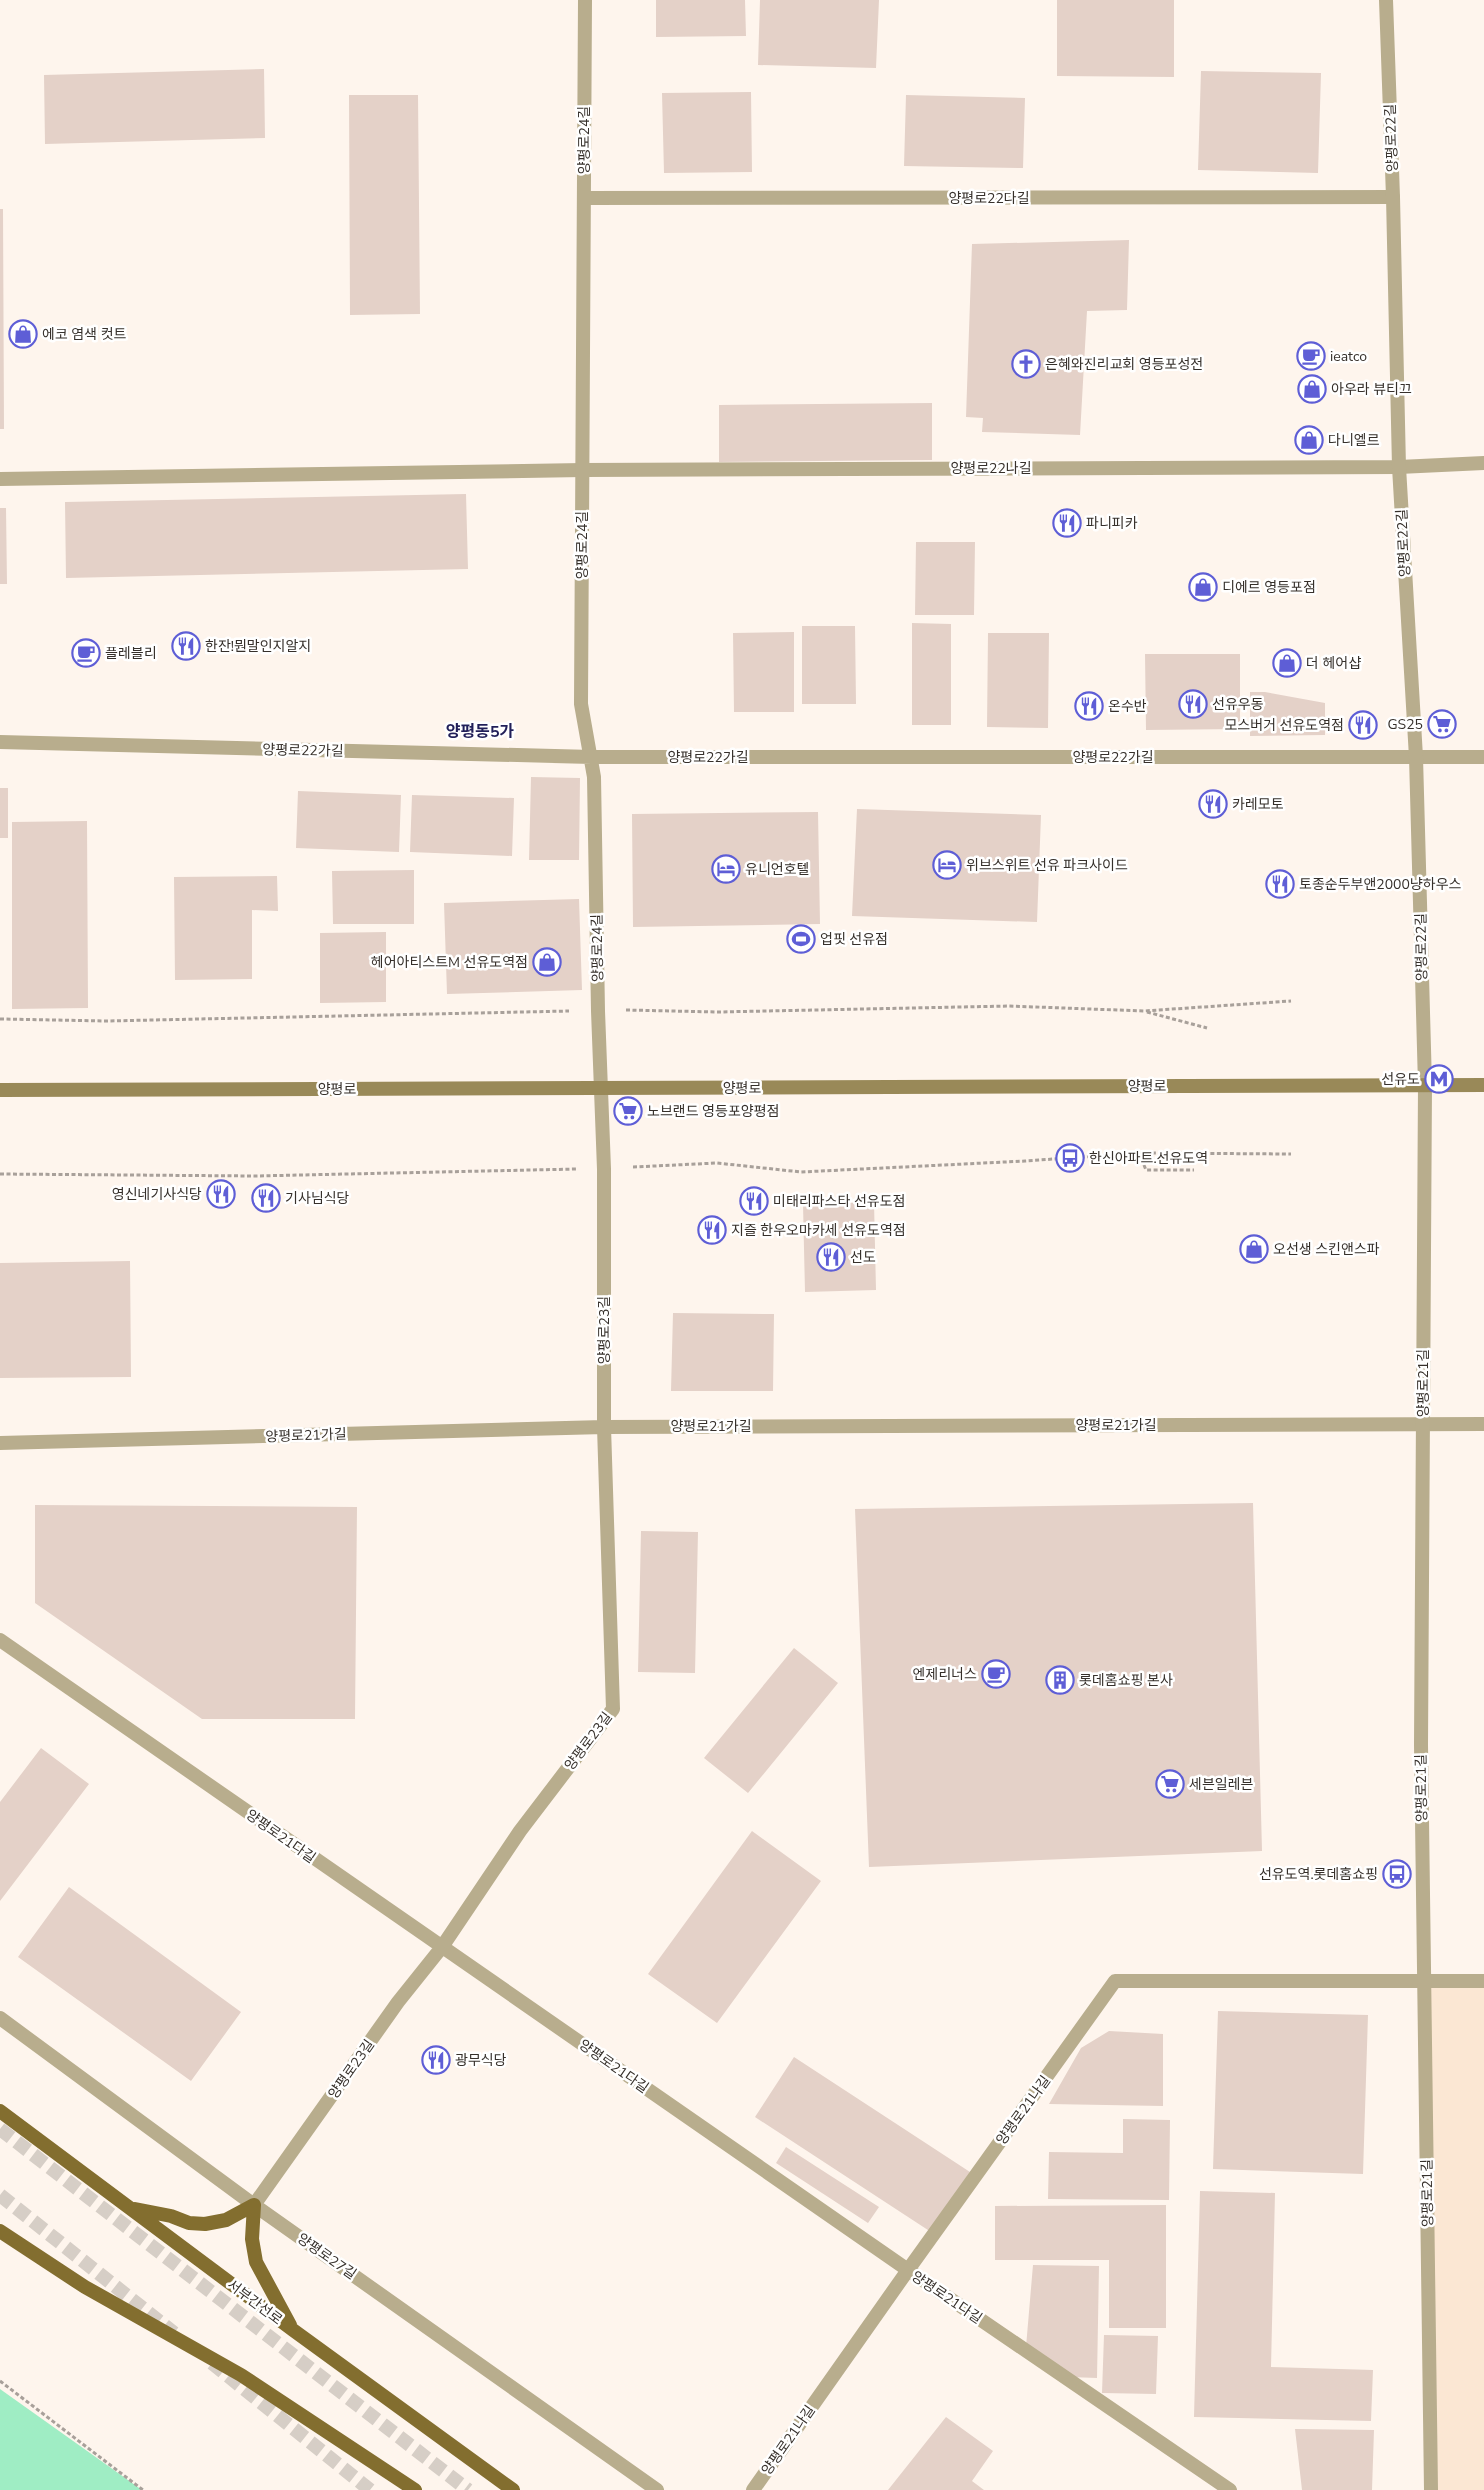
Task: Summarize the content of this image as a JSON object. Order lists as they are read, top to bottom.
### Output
{
  "streets": {
    "main road": ["양평로", "서부간선로"],
    "street": [
      "양평로22길",
      "양평로24길",
      "양평로22다길",
      "양평로22나길",
      "양평로22가길",
      "양평로23길",
      "양평로21길",
      "양평로21가길",
      "양평로21다길",
      "양평로21나길",
      "양평로27길"
    ]
  },
  "crossings": [
    ["양평로22길", "양평로22다길"],
    ["양평로22길", "양평로22나길"],
    ["양평로22길", "양평로22가길"],
    ["양평로22길", "양평로"],
    ["양평로22길", "양평로21길"],
    ["양평로24길", "양평로22다길"],
    ["양평로24길", "양평로22나길"],
    ["양평로24길", "양평로22가길"],
    ["양평로24길", "양평로"],
    ["양평로24길", "양평로23길"],
    ["양평로", "양평로23길"],
    ["양평로", "양평로21길"],
    ["양평로23길", "양평로21가길"],
    ["양평로23길", "양평로21다길"],
    ["양평로23길", "양평로27길"],
    ["양평로21길", "양평로21가길"],
    ["양평로21길", "양평로21나길"],
    ["양평로21다길", "양평로21나길"]
  ],
  "districts": ["양평동5가"],
  "places": {
    "shop": [
      "에코 염색 컷트",
      "아우라 뷰티끄",
      "다니엘르",
      "디에르 영등포점",
      "더 헤어샵",
      "헤어아티스트M 선유도역점",
      "오선생 스킨앤스파"
    ],
    "cafe": ["ieatco", "플레블리", "엔제리너스"],
    "church": ["은혜와진리교회 영등포성전"],
    "restaurant": [
      "파니피카",
      "한잔!뭔말인지알지",
      "선유우동",
      "온수반",
      "모스버거 선유도역점",
      "카레모토",
      "토종순두부앤2000냥하우스",
      "영신네기사식당",
      "기사님식당",
      "미태리파스타 선유도점",
      "지즐 한우오마카세 선유도역점",
      "선도",
      "광무식당"
    ],
    "supermarket": ["GS25", "노브랜드 영등포양평점", "세븐일레븐"],
    "hotel": ["위브스위트 선유 파크사이드", "유니언호텔"],
    "sports": ["업핏 선유점"],
    "metro station": ["선유도"],
    "bus stop": ["한신아파트.선유도역", "선유도역.롯데홈쇼핑"],
    "building": ["롯데홈쇼핑 본사"]
  }
}
